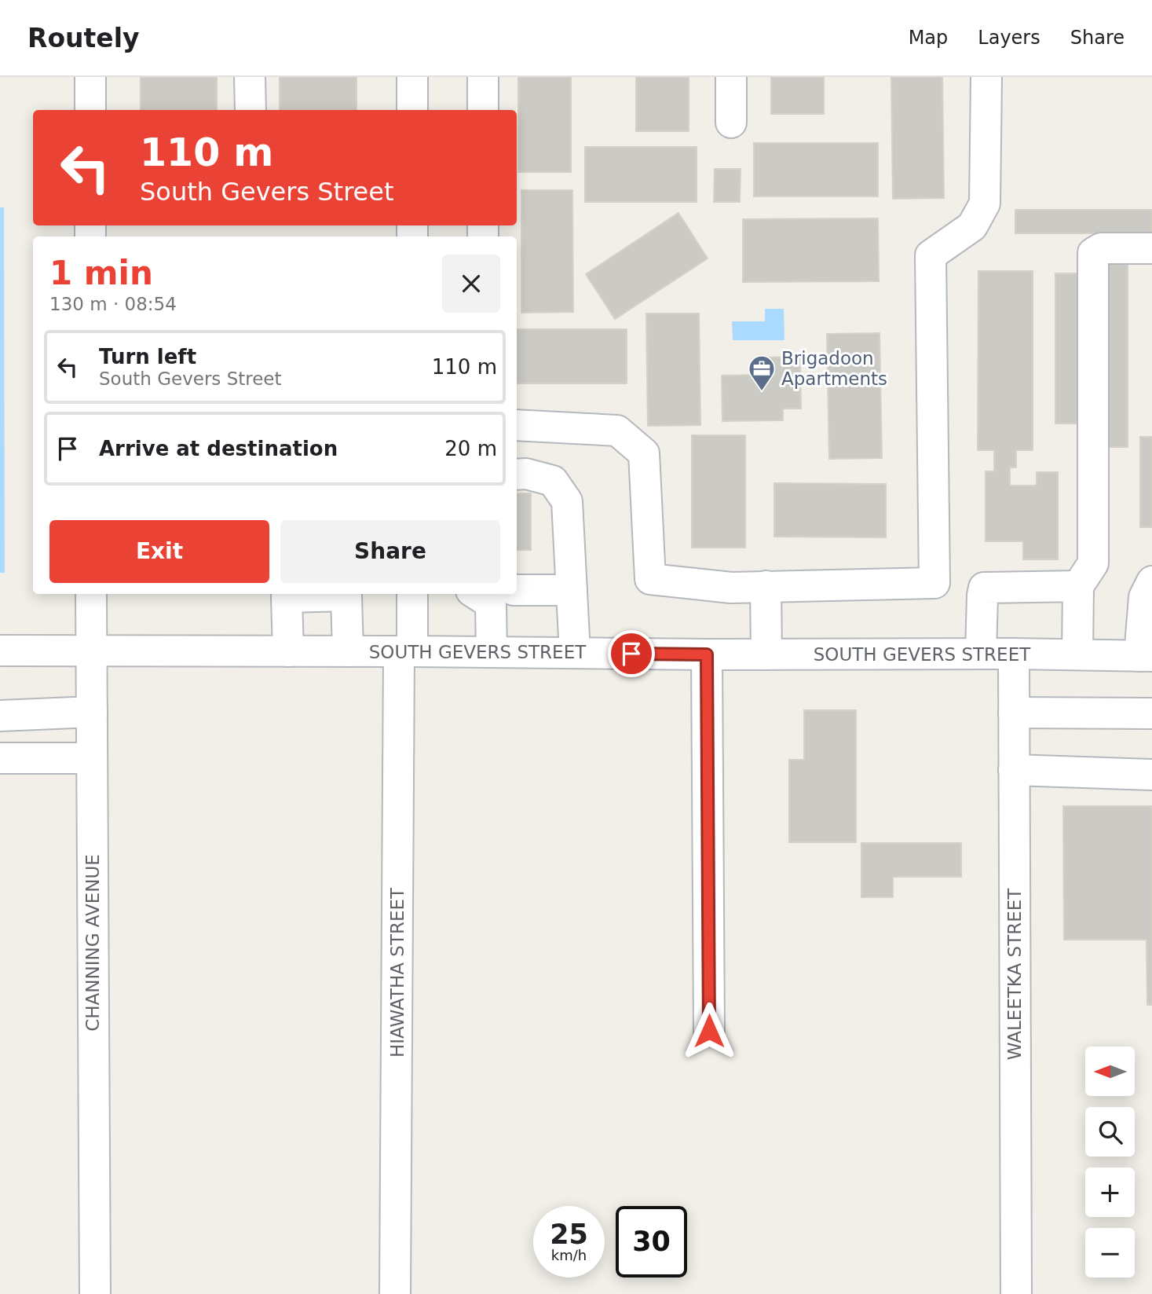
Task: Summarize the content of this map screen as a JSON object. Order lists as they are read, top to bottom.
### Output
{
  "streets": {
    "street": [
      "SOUTH GEVERS STREET",
      "CHANNING AVENUE",
      "HIAWATHA STREET",
      "WALEETKA STREET"
    ]
  },
  "crossings": [
    ["SOUTH GEVERS STREET", "CHANNING AVENUE"],
    ["SOUTH GEVERS STREET", "HIAWATHA STREET"],
    ["SOUTH GEVERS STREET", "WALEETKA STREET"]
  ],
  "places": {
    "office": ["Brigadoon Apartments"]
  },
  "north": "left",
  "page": {
    "header": "Routely",
    "nav": ["Map", "Layers", "Share"],
    "turn": ["110 m", "South Gevers Street"],
    "heading": ["1 min", "130 m · 08:54"],
    "list": [
      {
        "name": "Turn left",
        "note": "South Gevers Street",
        "value": "110 m"
      },
      {
        "name": "Arrive at destination",
        "value": "20 m"
      }
    ],
    "buttons": ["Exit", "Share"],
    "map_buttons": ["+", "−"],
    "speed": "25 km/h",
    "limit": "30"
  }
}
